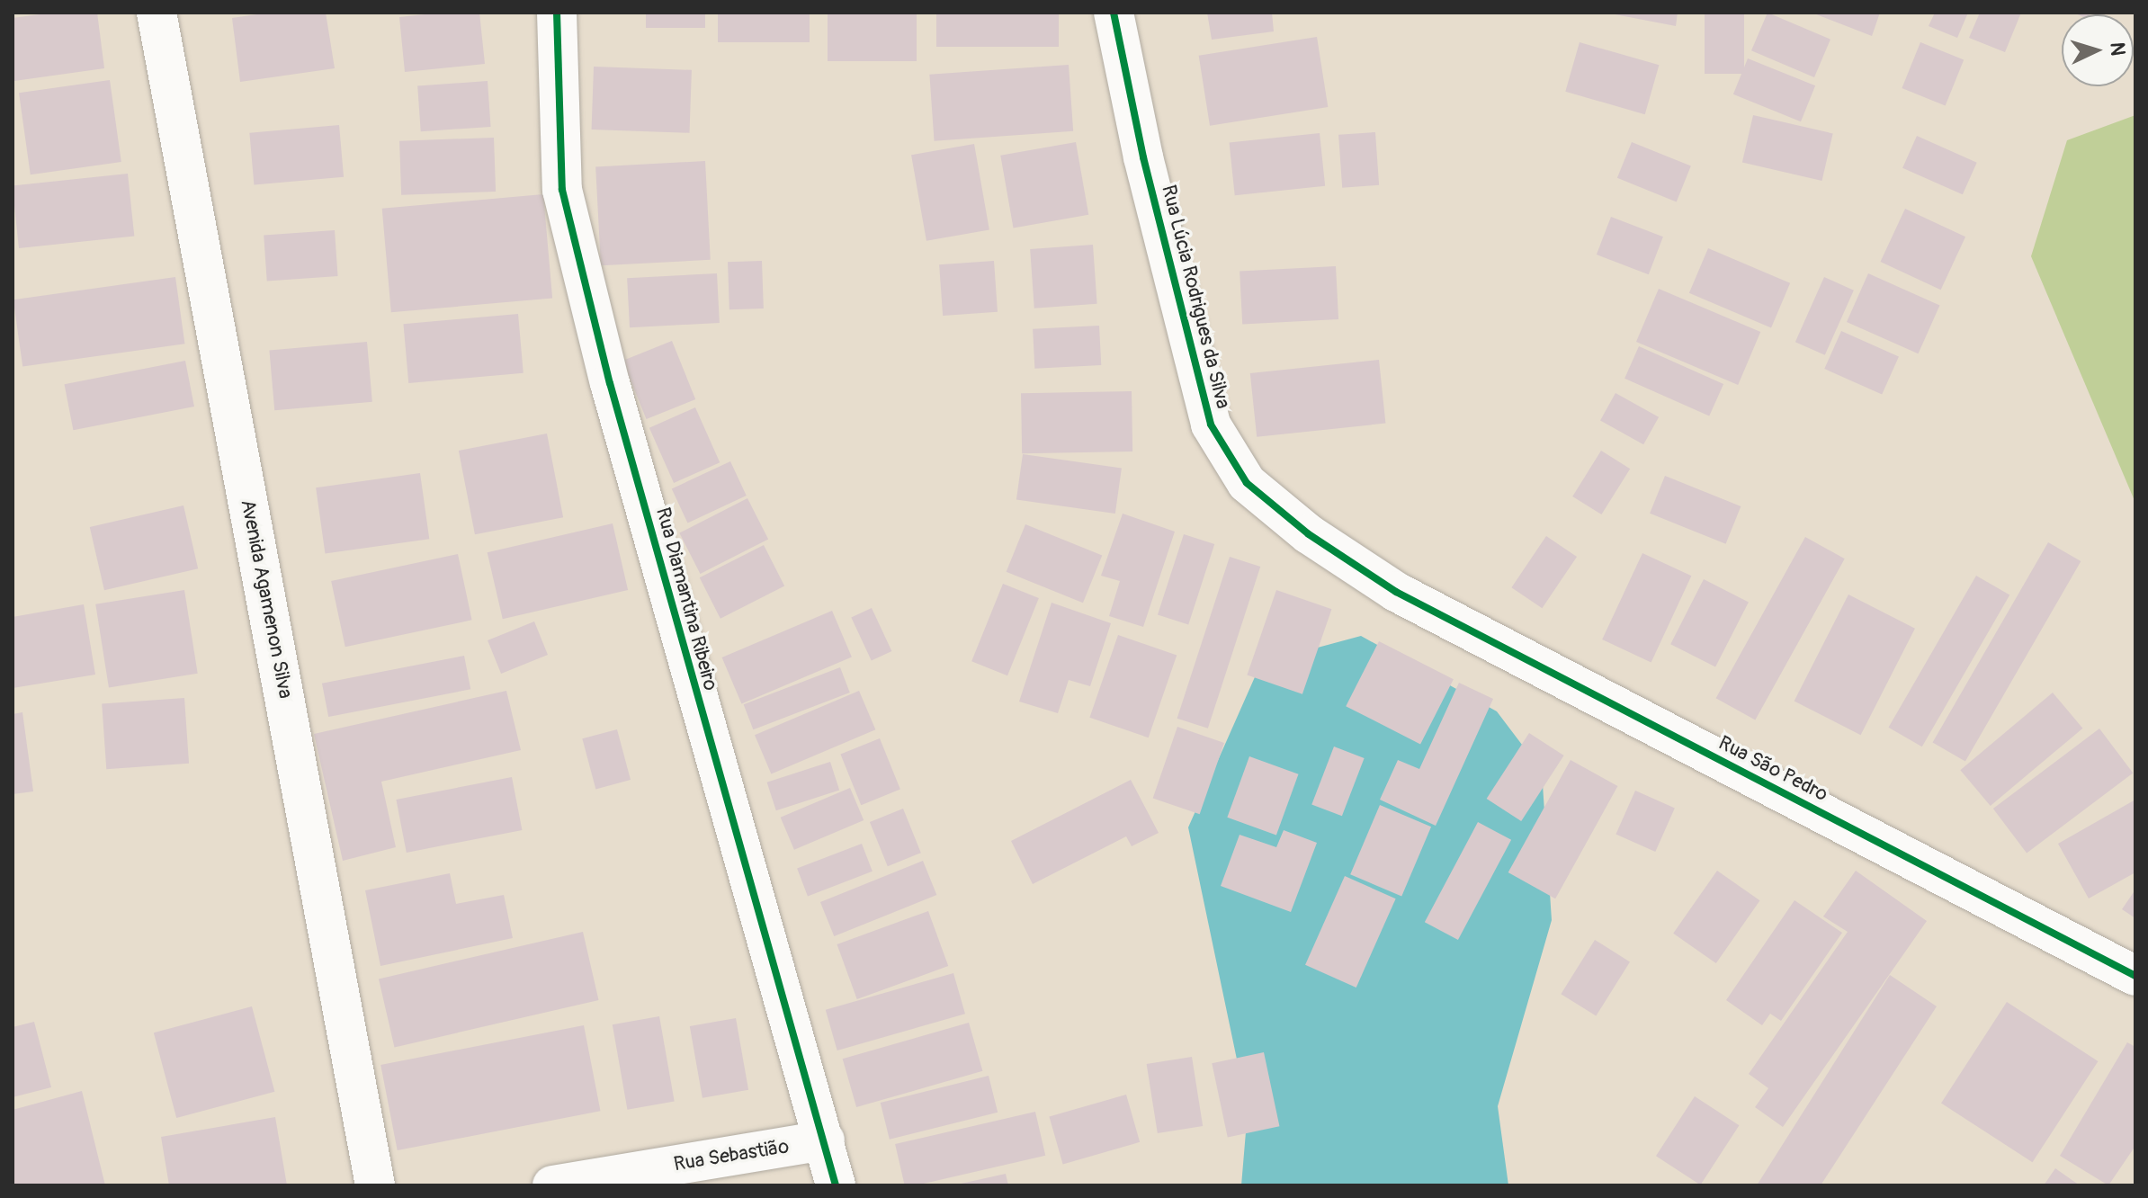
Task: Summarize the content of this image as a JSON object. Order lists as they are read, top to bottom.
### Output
{
  "streets": {
    "street": [
      "Rua Lúcia Rodrigues da Silva",
      "Avenida Agamenon Silva",
      "Rua Diamantina Ribeiro",
      "Rua São Pedro",
      "Rua Sebastião"
    ]
  },
  "crossings": [
    ["Rua Lúcia Rodrigues da Silva", "Rua São Pedro"],
    ["Rua Diamantina Ribeiro", "Rua Sebastião"]
  ],
  "north": "right"
}
